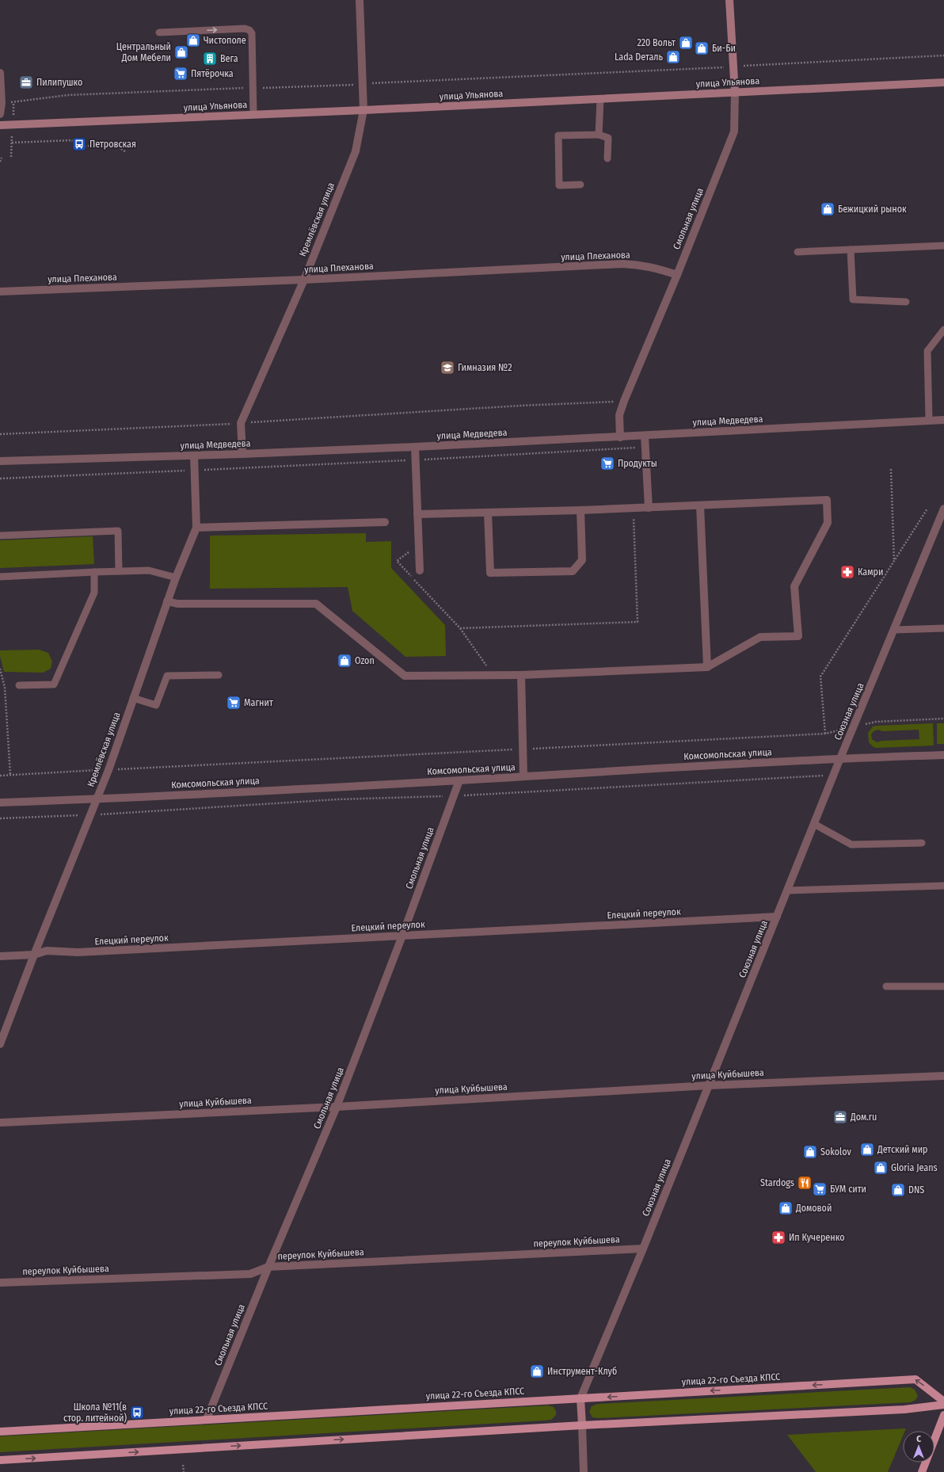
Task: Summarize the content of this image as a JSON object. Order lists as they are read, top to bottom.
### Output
{
  "streets": {
    "main road": ["улица Ульянова", "Смольная улица", "улица 22-го Съезда КПСС"],
    "street": [
      "Кремлёвская улица",
      "улица Плеханова",
      "улица Медведева",
      "Союзная улица",
      "Комсомольская улица",
      "Елецкий переулок",
      "улица Куйбышева",
      "переулок Куйбышева"
    ]
  },
  "crossings": [
    ["улица Ульянова", "Смольная улица"],
    ["улица Ульянова", "Кремлёвская улица"],
    ["Смольная улица", "улица Плеханова"],
    ["Смольная улица", "улица Медведева"],
    ["Смольная улица", "Комсомольская улица"],
    ["Смольная улица", "Елецкий переулок"],
    ["Смольная улица", "улица Куйбышева"],
    ["Смольная улица", "переулок Куйбышева"],
    ["Смольная улица", "улица 22-го Съезда КПСС"],
    ["Кремлёвская улица", "улица Плеханова"],
    ["Кремлёвская улица", "улица Медведева"],
    ["Кремлёвская улица", "Комсомольская улица"],
    ["Кремлёвская улица", "Елецкий переулок"],
    ["Союзная улица", "Комсомольская улица"],
    ["Союзная улица", "Елецкий переулок"],
    ["Союзная улица", "улица Куйбышева"],
    ["Союзная улица", "переулок Куйбышева"],
    ["Союзная улица", "улица 22-го Съезда КПСС"]
  ],
  "places": {
    "shop": [
      "Чистополе",
      "220 Вольт",
      "Би-Би",
      "Центральный Дом Мебели",
      "Lada Dеталь",
      "Бежицкий рынок",
      "Ozon",
      "Детский мир",
      "Sokolov",
      "Gloria Jeans",
      "DNS",
      "Домовой",
      "Инструмент-Клуб"
    ],
    "building": ["Вега"],
    "supermarket": [
      "Пятёрочка",
      "Продукты",
      "Магнит",
      "БУМ сити"
    ],
    "office": ["Пилипушко", "Дом.ru"],
    "bus stop": ["Петровская", "Школа №11(в стор. литейной)"],
    "school or university": ["Гимназия №2"],
    "pharmacy": ["Камри", "Ип Кучеренко"],
    "restaurant": ["Stardogs"]
  },
  "north": "top"
}
